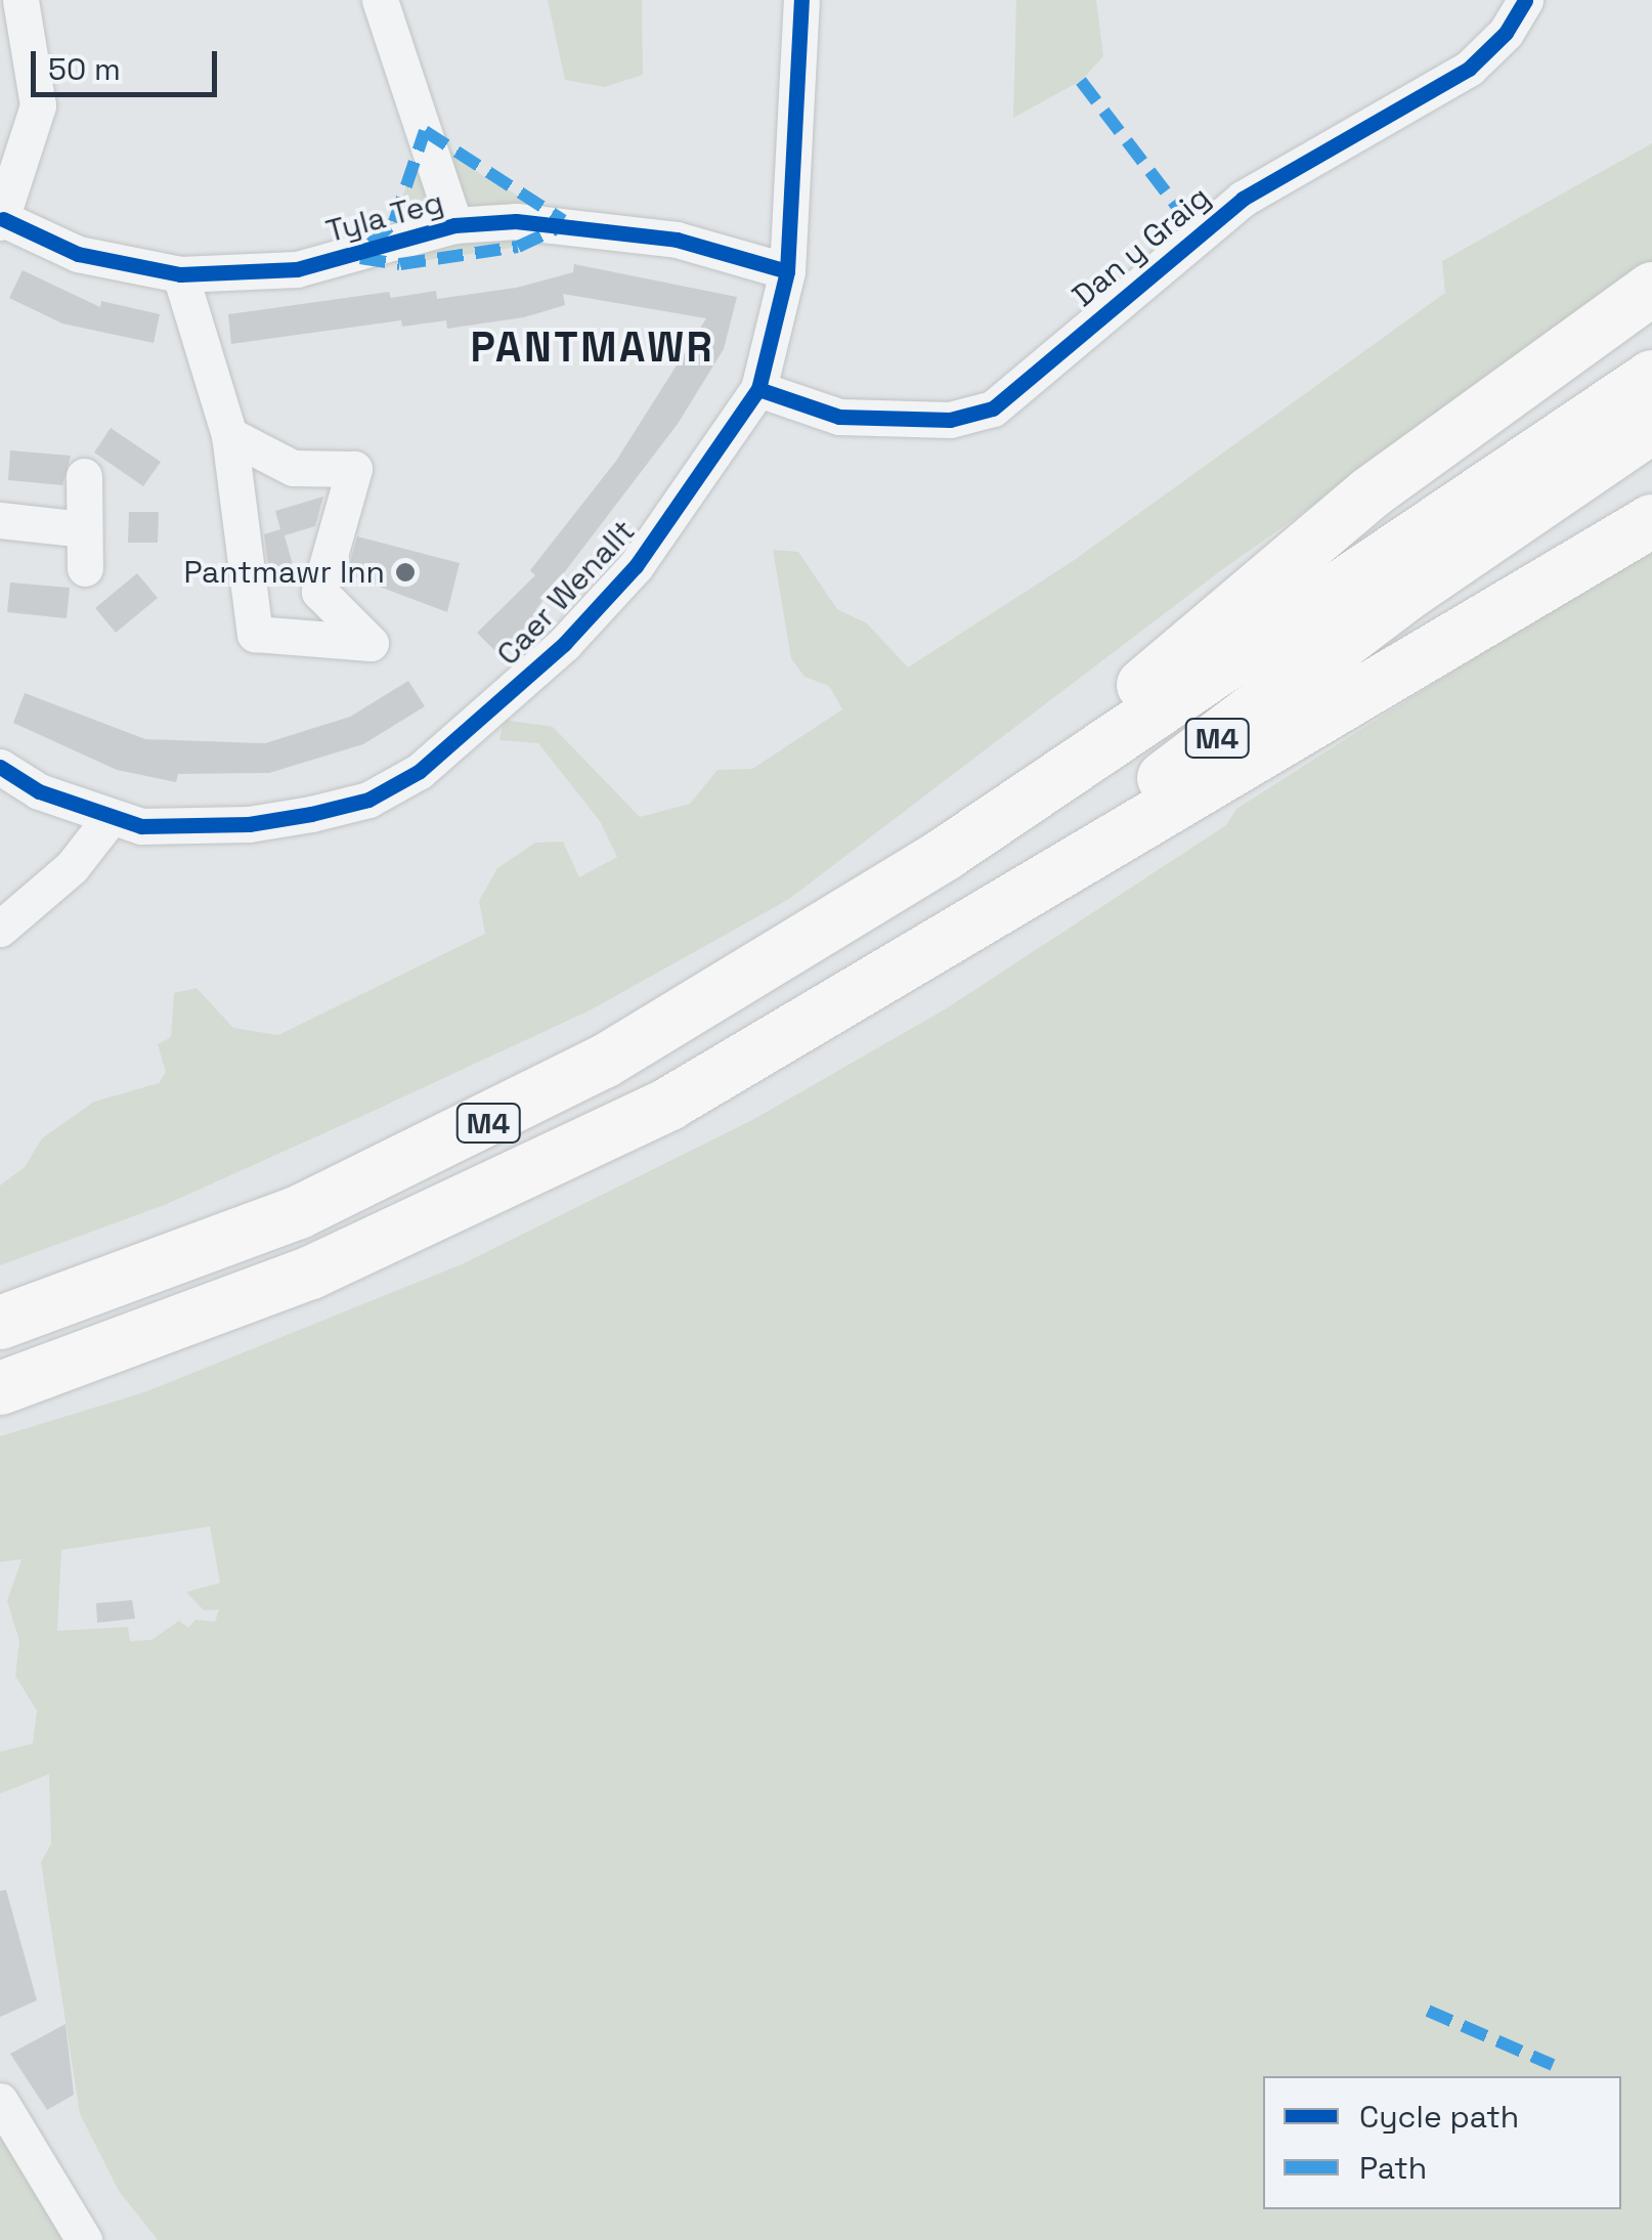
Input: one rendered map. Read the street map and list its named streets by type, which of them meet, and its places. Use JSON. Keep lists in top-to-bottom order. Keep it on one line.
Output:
{"streets":{"highway":["M4"],"street":["Tyla Teg","Dan y Graig","Caer Wenallt"]},"crossings":[["Tyla Teg","Caer Wenallt"],["Dan y Graig","Caer Wenallt"]],"districts":["PANTMAWR"],"places":["Pantmawr Inn"],"legend":["Cycle path","Path"],"scale_bar":"50 m"}
